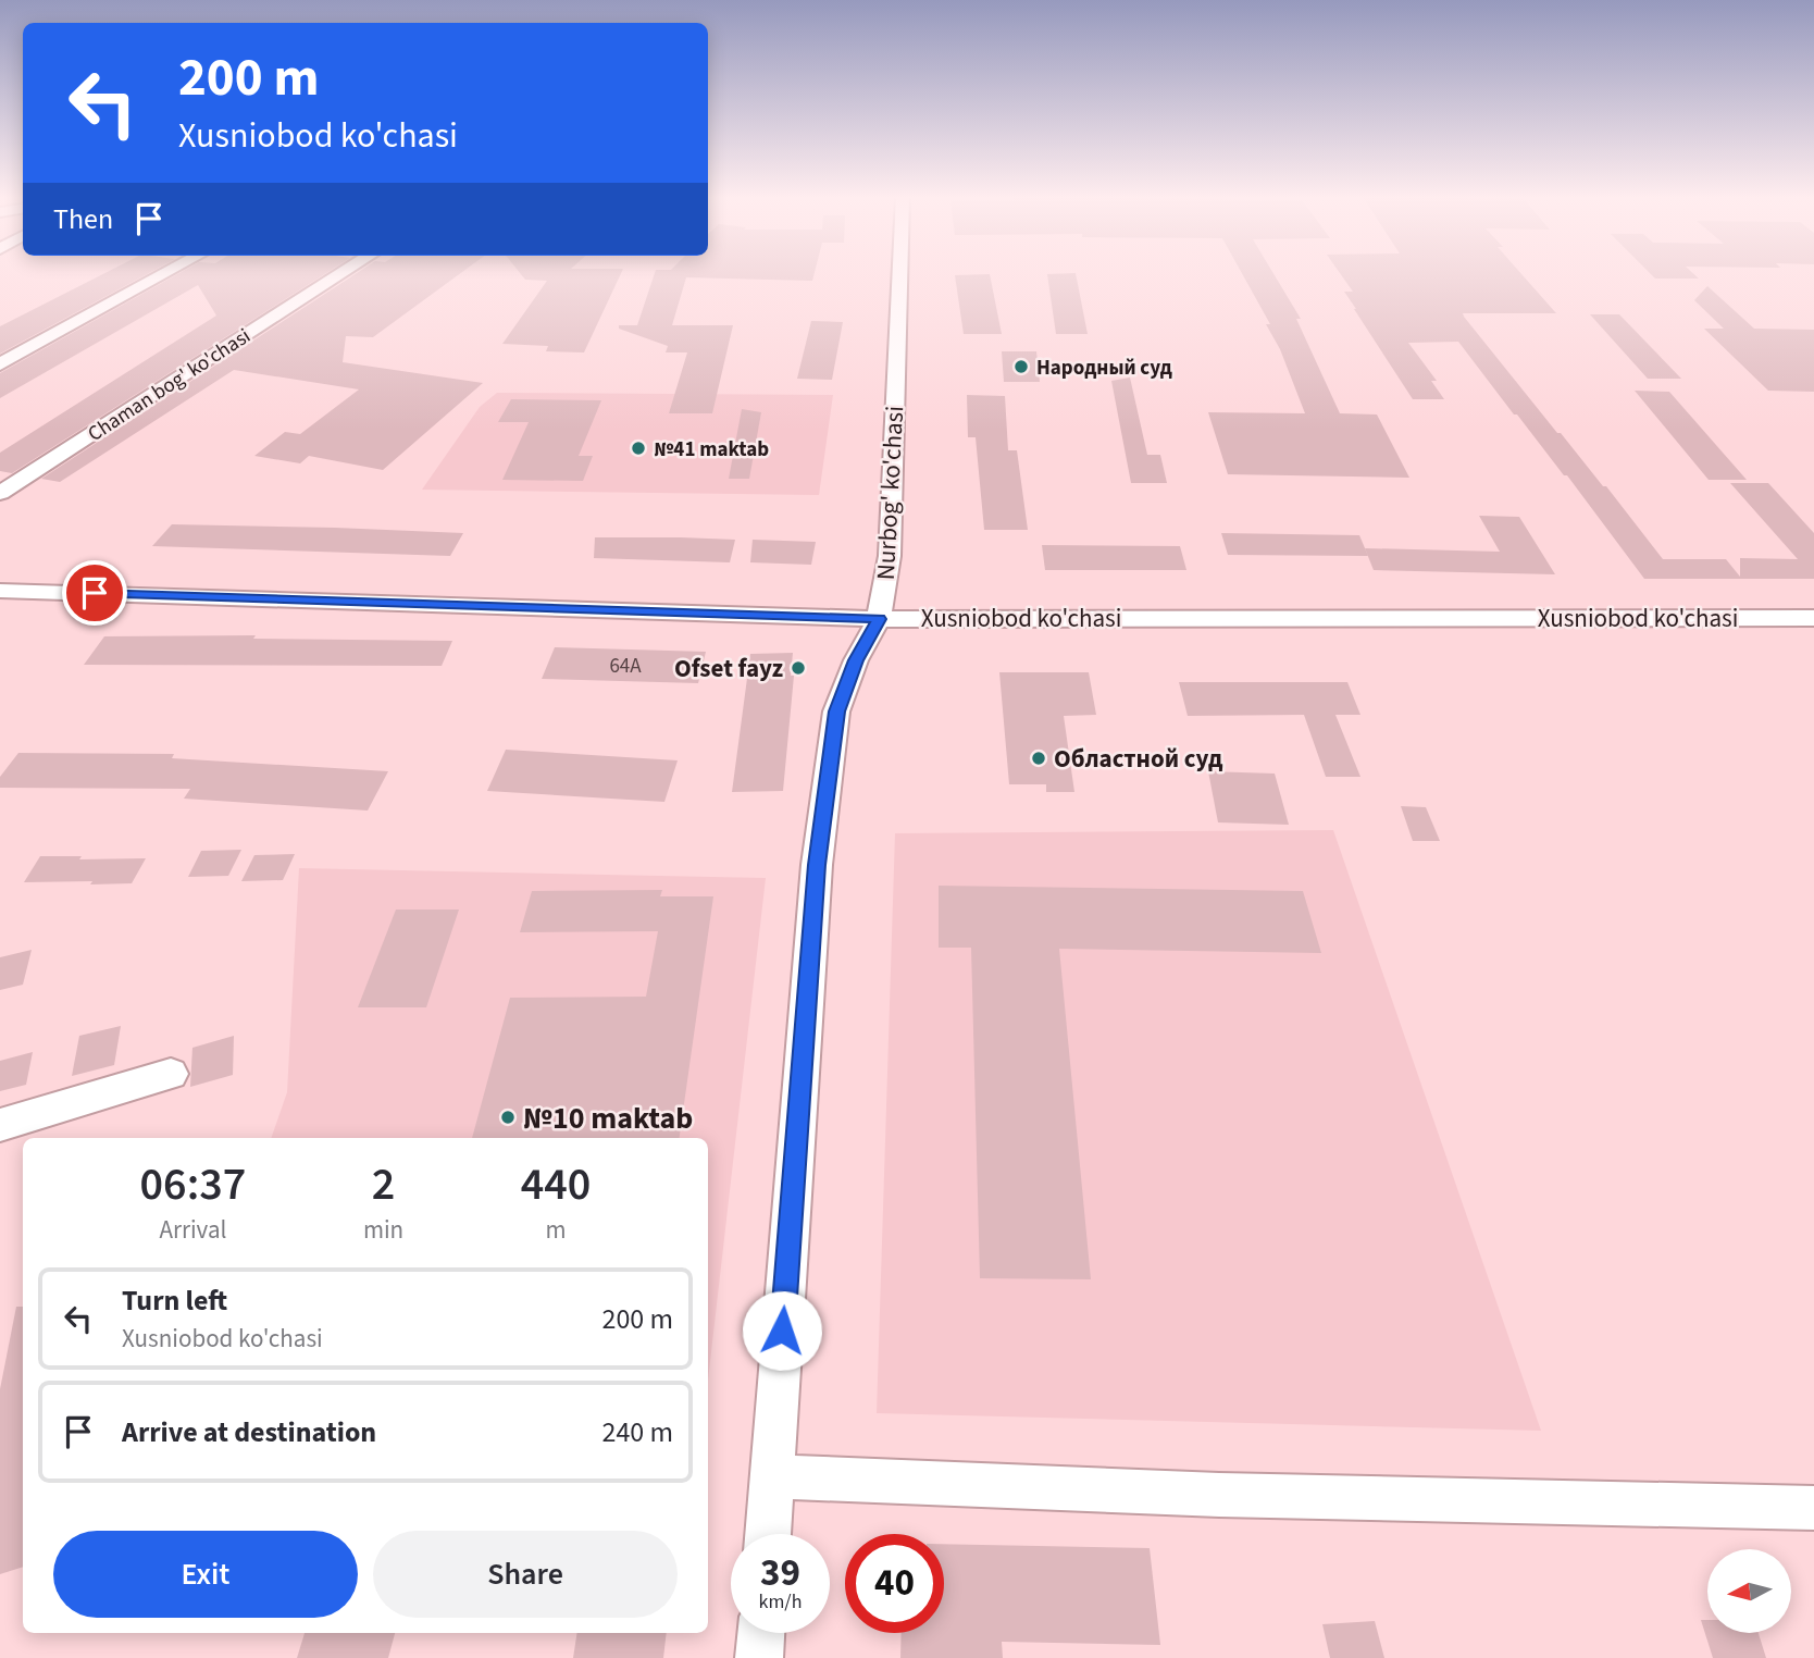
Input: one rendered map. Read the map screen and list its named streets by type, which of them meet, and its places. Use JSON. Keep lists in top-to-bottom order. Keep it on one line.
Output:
{"streets":{"street":["Chaman bog' ko'chasi","Nurbog' ko'chasi","Xusniobod ko'chasi"]},"crossings":[["Nurbog' ko'chasi","Xusniobod ko'chasi"]],"places":["Народный суд","№41 maktab","Ofset fayz","Областной суд","№10 maktab"],"house_numbers":["64А"],"north":"left","page":{"turn":["200 m","Xusniobod ko'chasi"],"then":"Then","eta":["06:37","Arrival","2","min","440","m"],"list":[{"name":"Turn left","note":"Xusniobod ko'chasi","value":"200 m"},{"name":"Arrive at destination","value":"240 m"}],"buttons":["Exit","Share"],"speed":"39 km/h","limit":"40"}}
